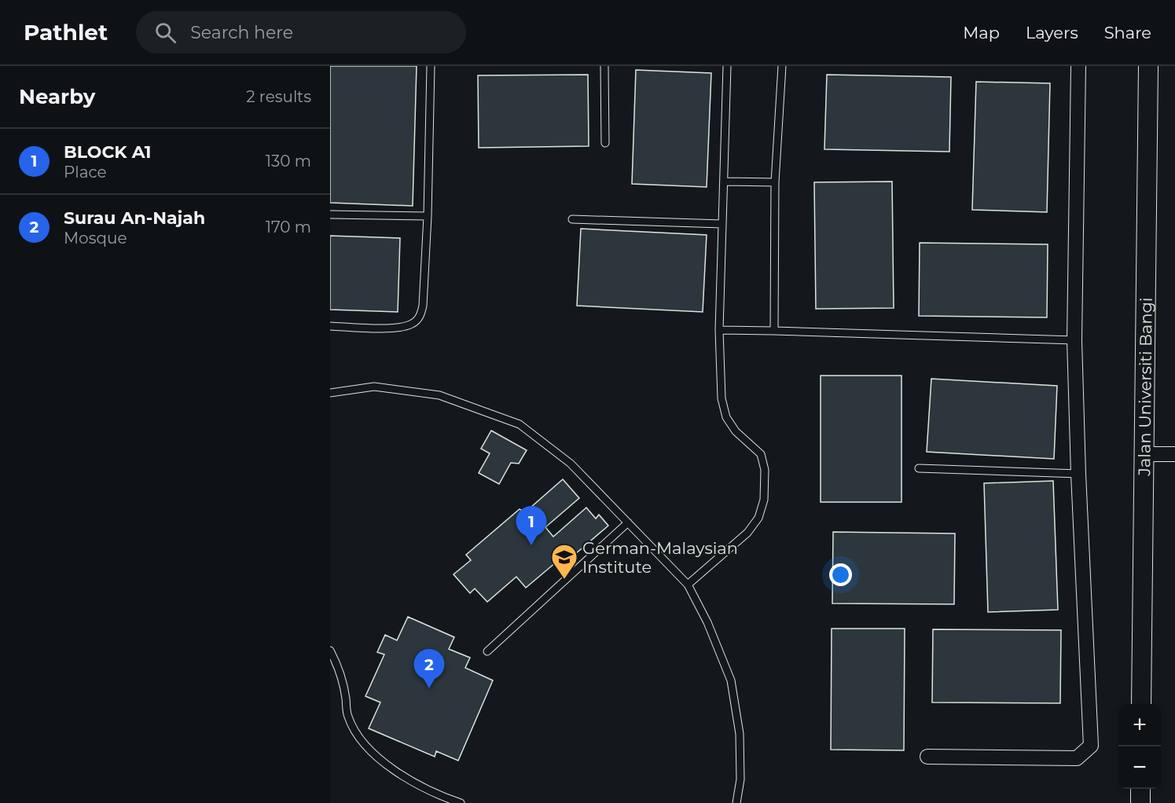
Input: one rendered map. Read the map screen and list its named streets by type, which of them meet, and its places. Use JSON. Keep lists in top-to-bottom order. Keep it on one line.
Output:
{"streets":{"street":["Jalan Universiti Bangi"]},"places":{"school or university":["German-Malaysian Institute"]},"page":{"header":"Pathlet","search":"Search here","nav":["Map","Layers","Share"],"heading":["Nearby","2 results"],"list":[{"mark":"1","name":"BLOCK A1","note":"Place","value":"130 m"},{"mark":"2","name":"Surau An-Najah","note":"Mosque","value":"170 m"}],"pins":["1","2"],"map_buttons":["+","−"]}}
